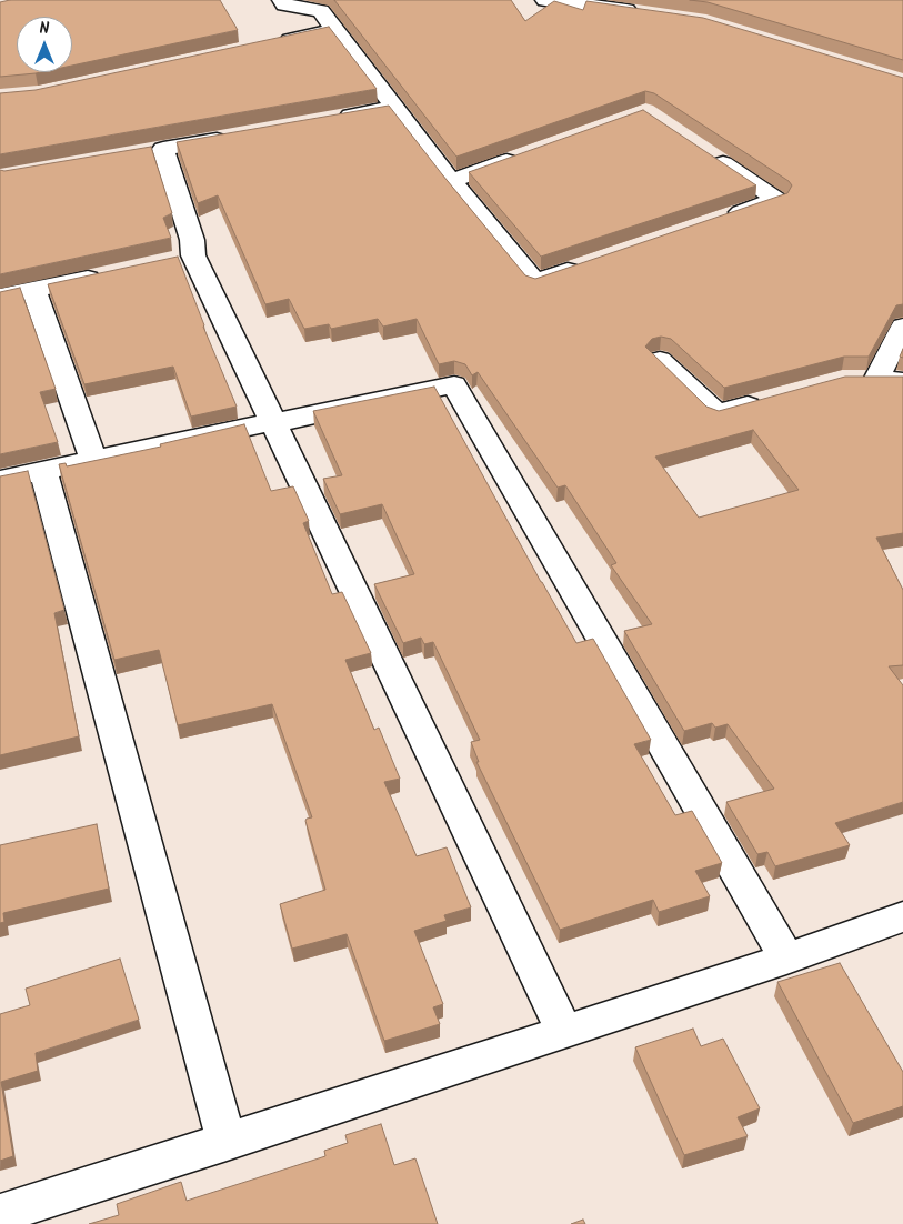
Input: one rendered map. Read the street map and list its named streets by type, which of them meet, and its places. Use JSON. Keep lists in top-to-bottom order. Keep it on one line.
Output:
{"north":"top"}
